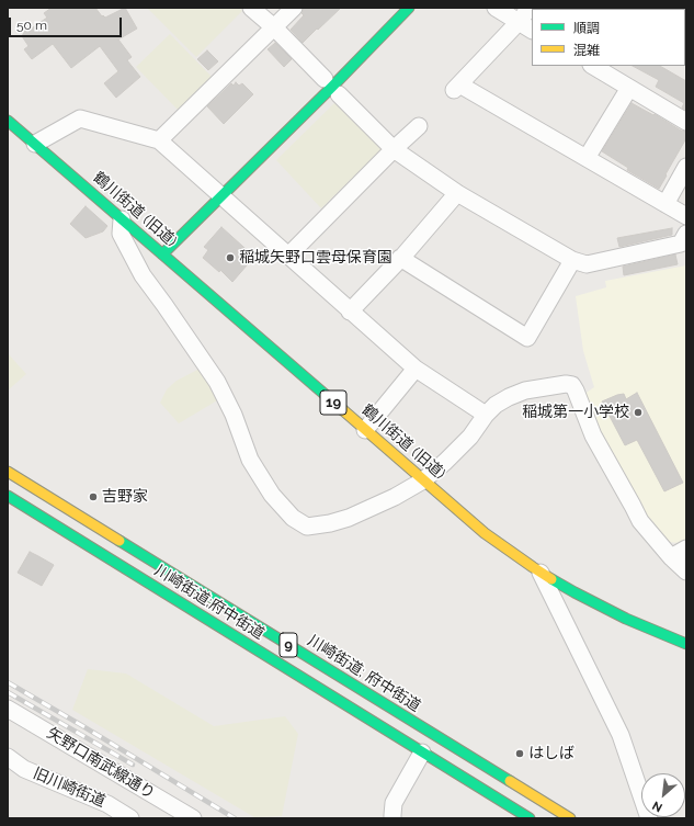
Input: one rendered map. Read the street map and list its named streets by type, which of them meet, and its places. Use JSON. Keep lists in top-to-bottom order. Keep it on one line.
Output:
{"streets":{"main road":["鶴川街道 (旧道)","19","川崎街道;府中街道","9","川崎街道; 府中街道"],"street":["矢野口南武線通り","旧川崎街道"]},"places":["稲城矢野口雲母保育園","稲城第一小学校","吉野家","はしば"],"legend":["順調","混雑"],"scale_bar":"50 m","north":"bottom left"}
